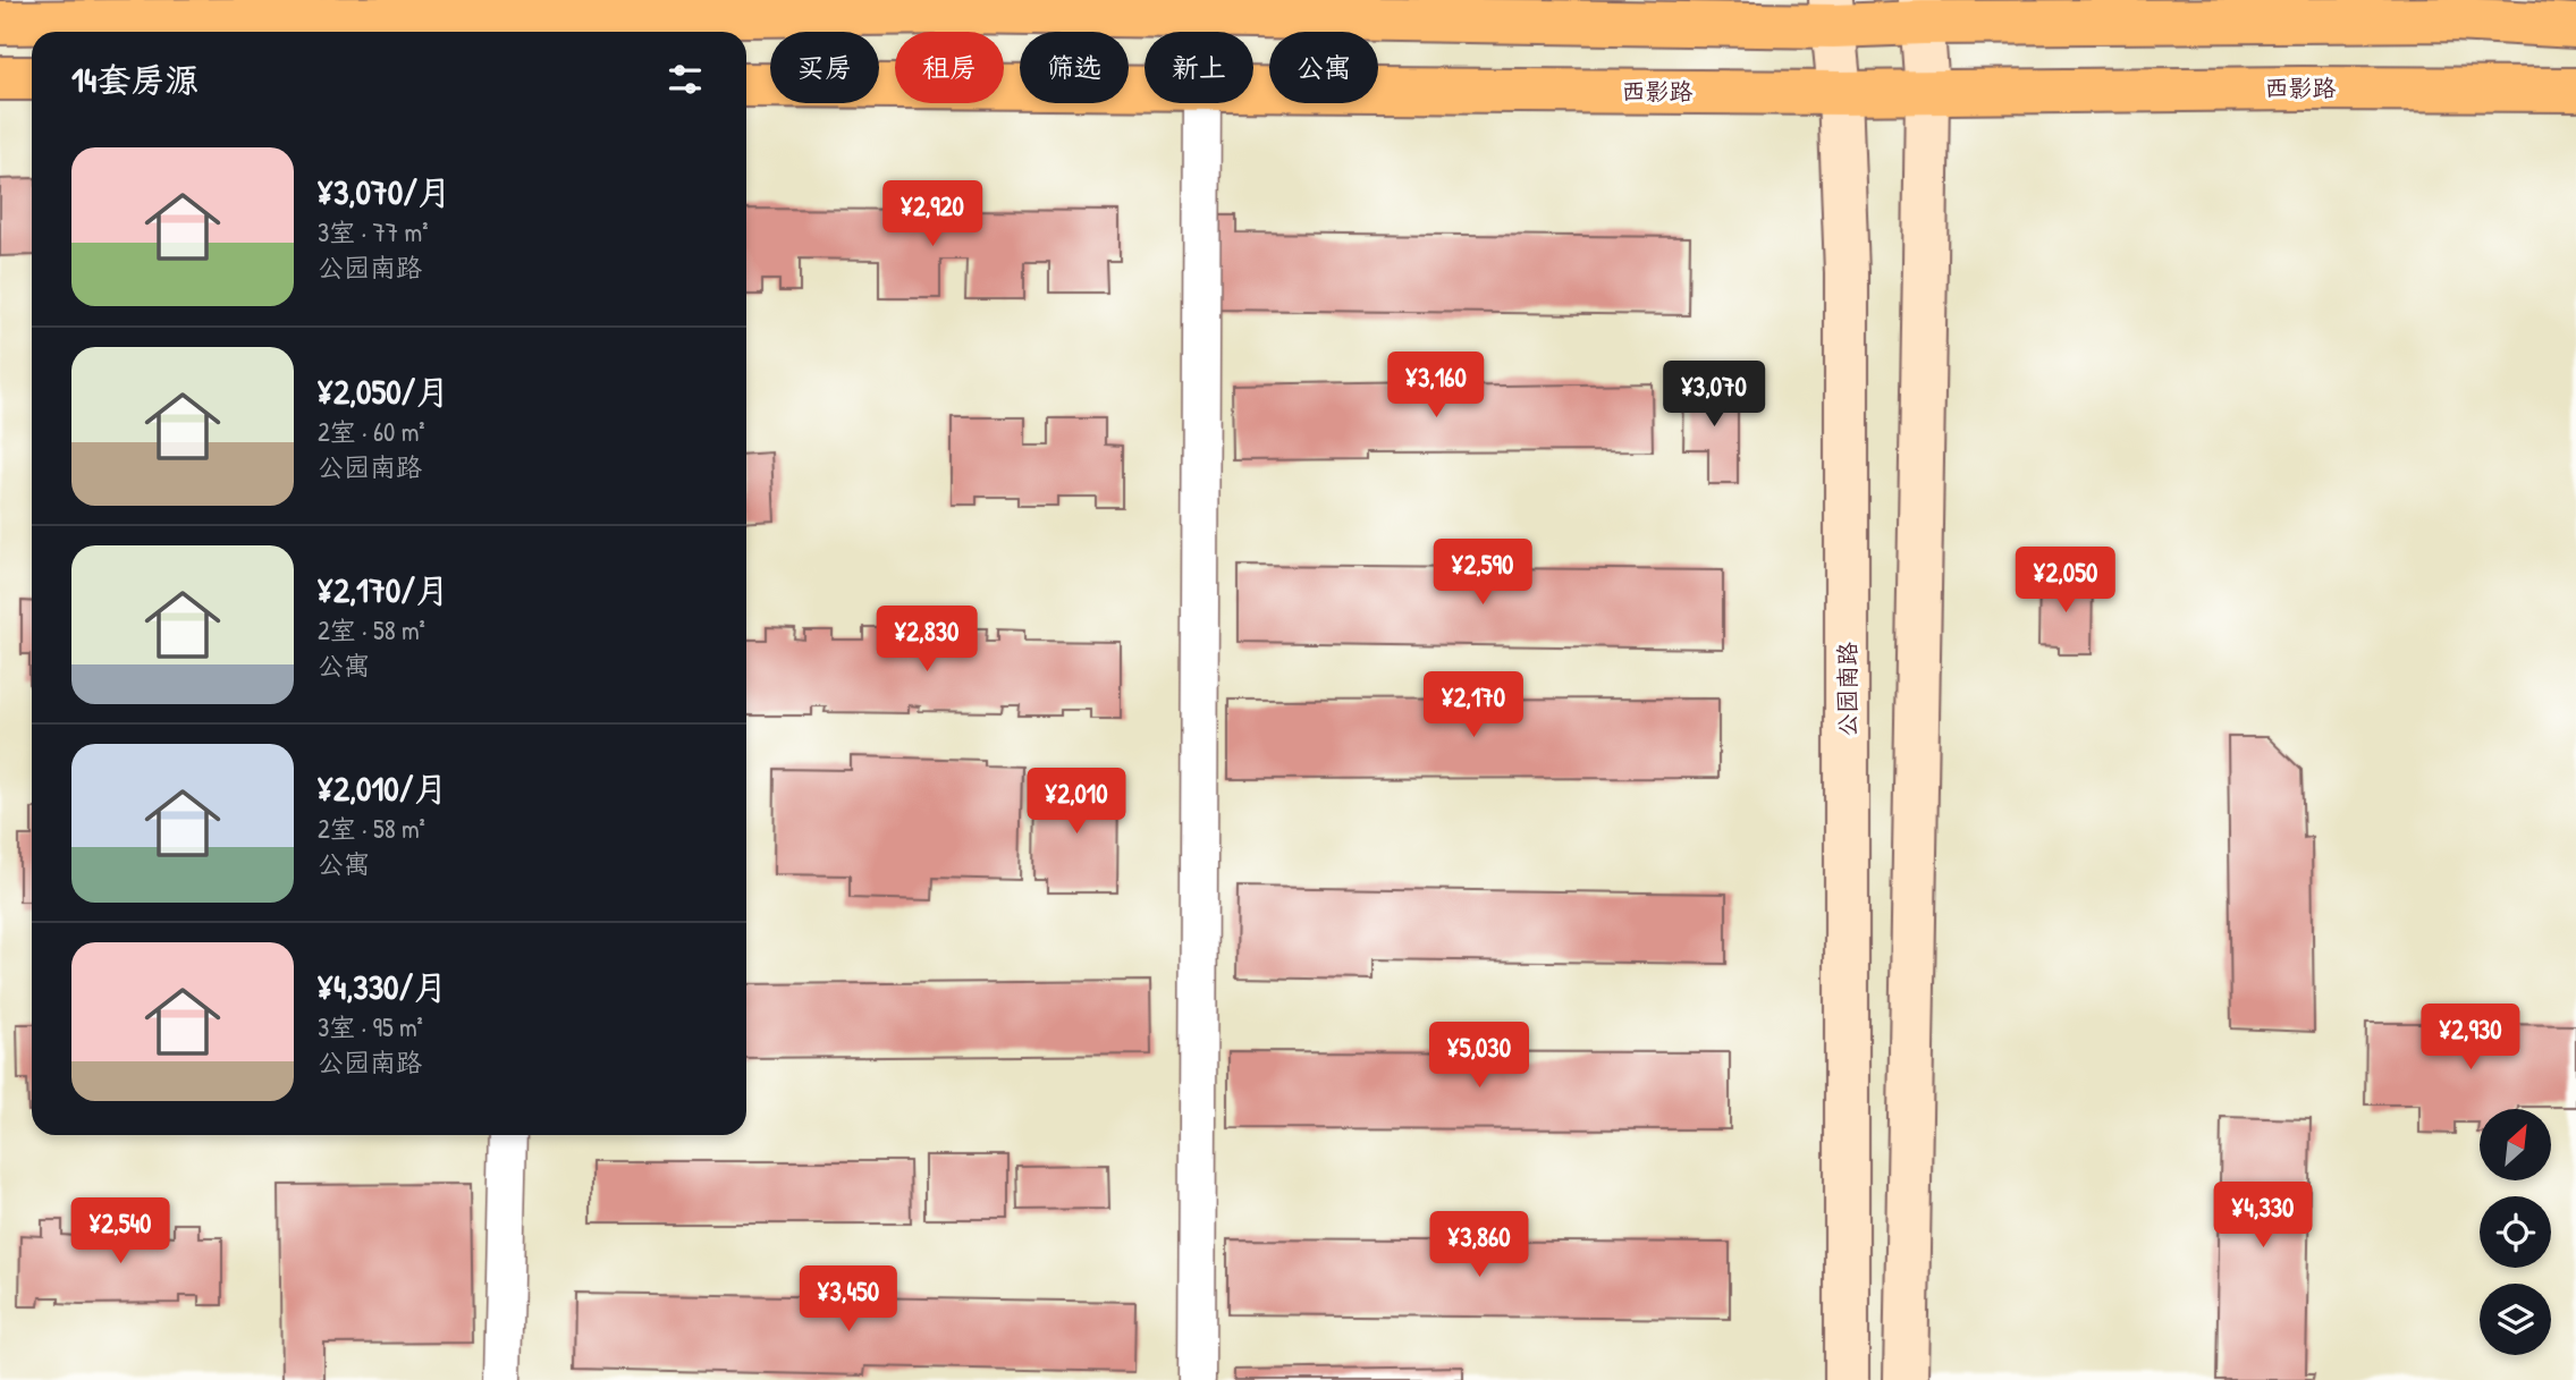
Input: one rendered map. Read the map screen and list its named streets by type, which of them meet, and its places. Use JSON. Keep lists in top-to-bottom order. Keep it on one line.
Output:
{"streets":{"main road":["西影路","公园南路"]},"crossings":[["西影路","公园南路"]],"north":"top right","page":{"chip":["买房","租房","筛选","新上","公寓"],"heading":"14套房源","list":[{"name":"¥3,070/月","note":"3室 · 77 m² · 公园南路"},{"name":"¥2,050/月","note":"2室 · 60 m² · 公园南路"},{"name":"¥2,170/月","note":"2室 · 58 m² · 公寓"},{"name":"¥2,010/月","note":"2室 · 58 m² · 公寓"},{"name":"¥4,330/月","note":"3室 · 95 m² · 公园南路"}],"price":["¥2,920","¥3,160","¥3,070","¥2,590","¥2,050","¥2,830","¥2,170","¥2,010","¥2,930","¥5,030","¥4,330","¥2,540","¥3,860","¥3,450"]}}
